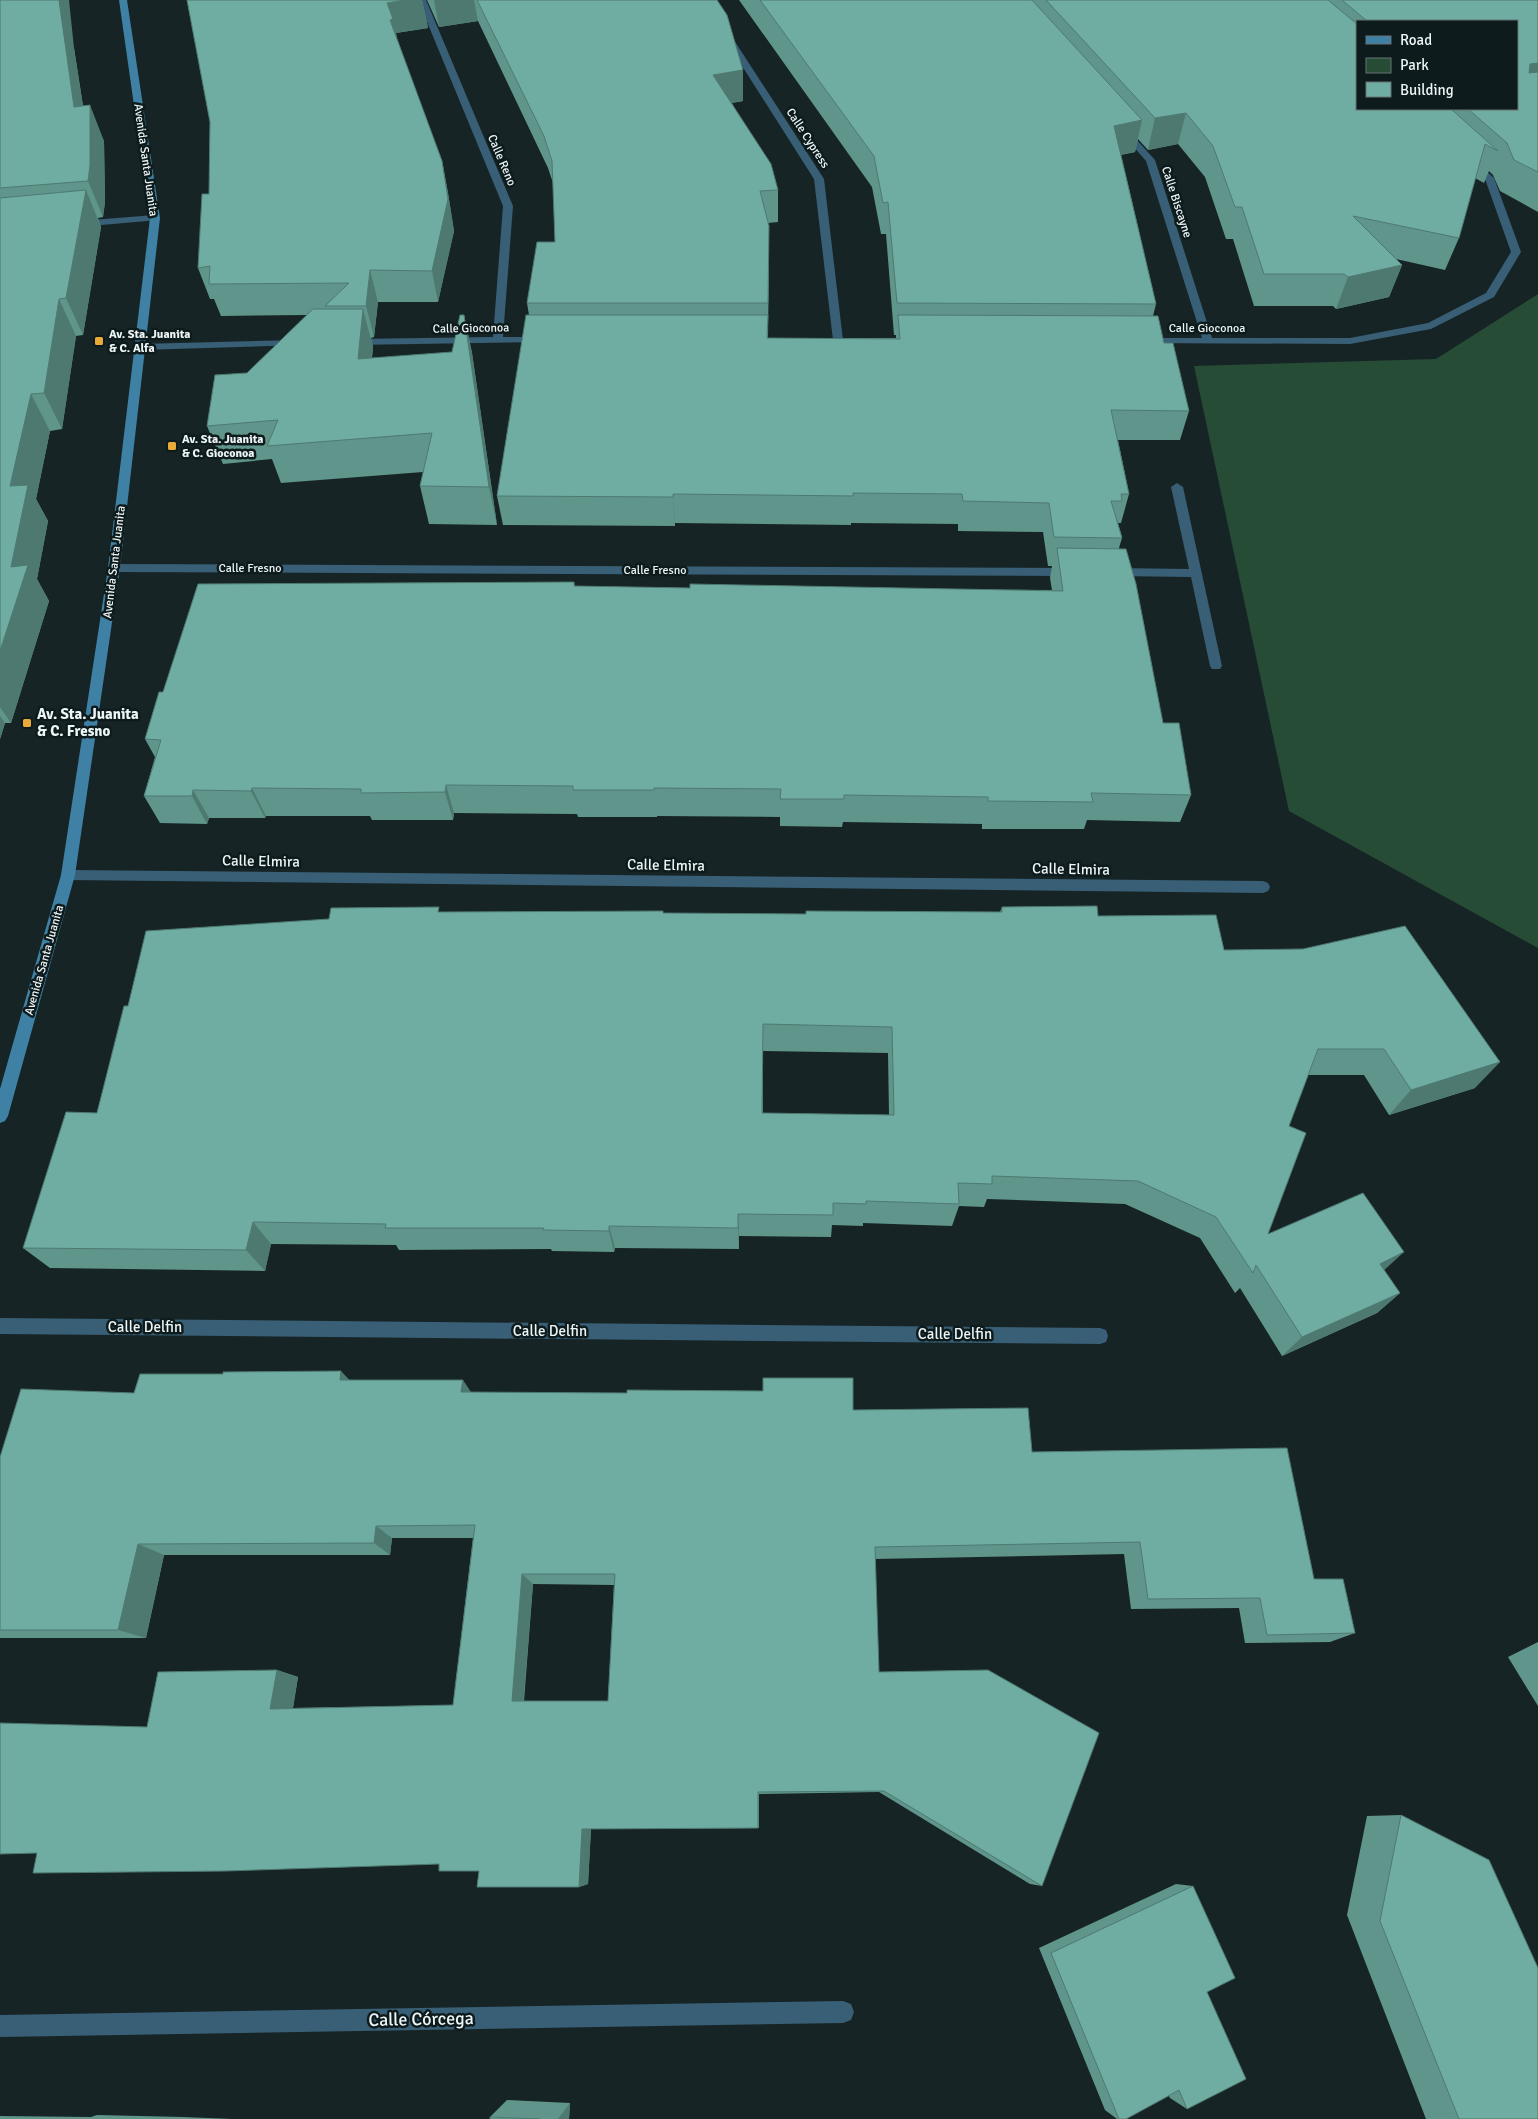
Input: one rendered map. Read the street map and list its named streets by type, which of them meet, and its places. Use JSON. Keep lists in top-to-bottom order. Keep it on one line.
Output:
{"streets":{"street":["Calle Cypress","Avenida Santa Juanita","Calle Reno","Calle Biscayne","Calle Gioconoa","Calle Fresno","Calle Elmira","Calle Delfin","Calle Córcega"]},"crossings":[["Avenida Santa Juanita","Calle Fresno"],["Avenida Santa Juanita","Calle Elmira"],["Calle Reno","Calle Gioconoa"],["Calle Biscayne","Calle Gioconoa"]],"places":{"transit":["Av. Sta. Juanita & C. Alfa","Av. Sta. Juanita & C. Gioconoa","Av. Sta. Juanita & C. Fresno"]},"legend":["Road","Park","Building"]}
